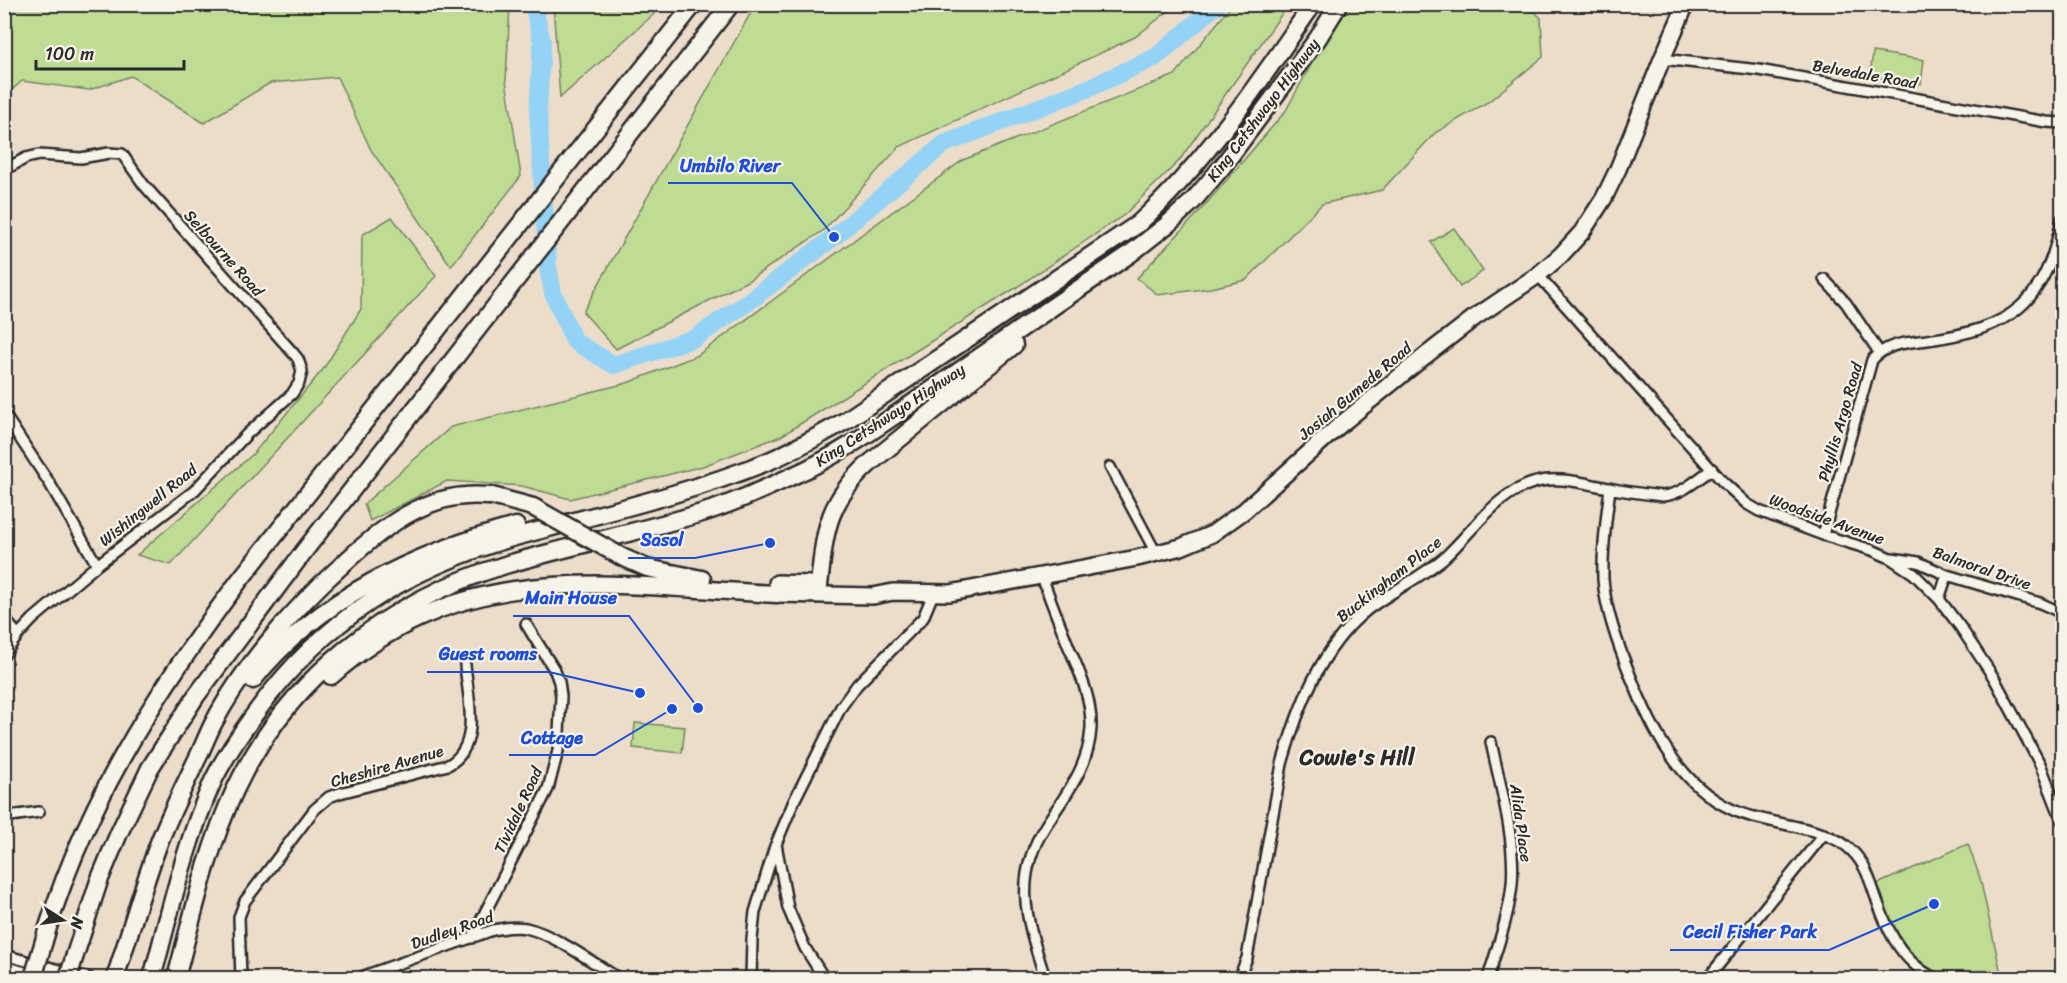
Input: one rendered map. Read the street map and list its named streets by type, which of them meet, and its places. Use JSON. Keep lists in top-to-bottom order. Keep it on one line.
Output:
{"streets":{"highway":["King Cetshwayo Highway"],"main road":["Josiah Gumede Road"],"street":["Belvedale Road","Selbourne Road","Phyllis Argo Road","Wishingwell Road","Woodside Avenue","Balmoral Drive","Buckingham Place","Cheshire Avenue","Tividale Road","Alida Place","Dudley Road"]},"crossings":[["Belvedale Road","Josiah Gumede Road"],["Selbourne Road","Wishingwell Road"],["Josiah Gumede Road","Woodside Avenue"],["Phyllis Argo Road","Woodside Avenue"],["Woodside Avenue","Balmoral Drive"],["Woodside Avenue","Buckingham Place"],["Tividale Road","Dudley Road"]],"districts":["Cowie's Hill"],"places":["Umbilo River","Sasol","Guest rooms","Main House","Cottage","Cecil Fisher Park"],"scale_bar":"100 m","north":"right"}
